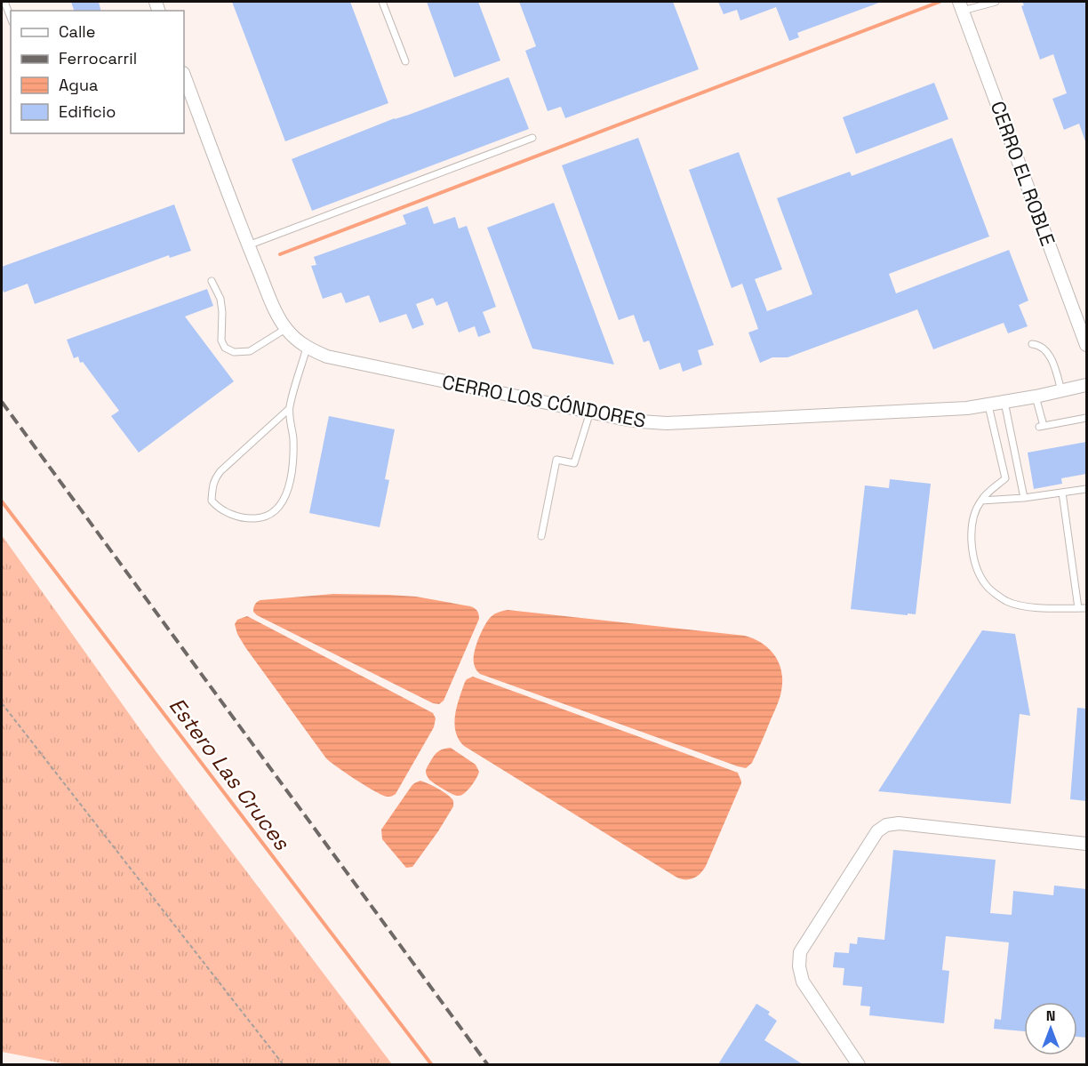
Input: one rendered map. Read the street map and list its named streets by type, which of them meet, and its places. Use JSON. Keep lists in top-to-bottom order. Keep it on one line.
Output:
{"streets":{"street":["CERRO EL ROBLE","CERRO LOS CÓNDORES"]},"water":["Estero Las Cruces"],"legend":["Calle","Ferrocarril","Agua","Edificio"],"north":"top"}
